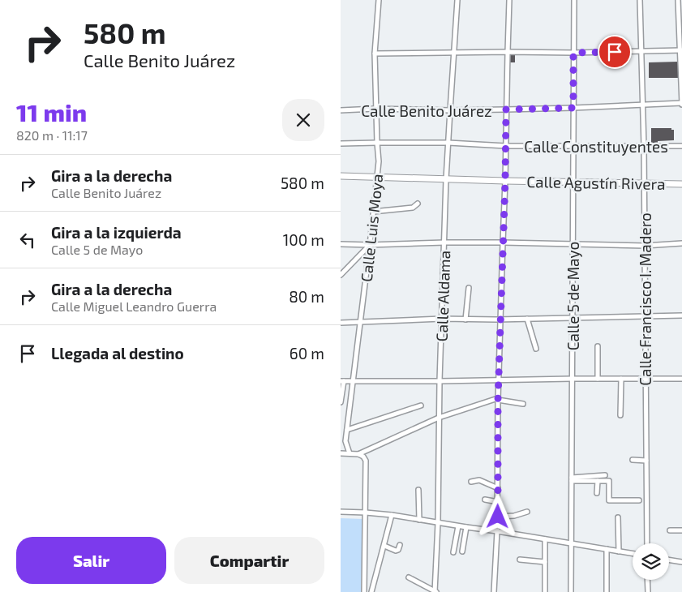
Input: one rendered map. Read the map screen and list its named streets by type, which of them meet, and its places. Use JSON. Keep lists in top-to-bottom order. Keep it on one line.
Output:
{"streets":{"main road":["Calle Agustín Rivera"],"street":["Calle Benito Juárez","Calle Constituyentes","Calle Luis Moya","Calle Aldama","Calle 5 de Mayo","Calle Francisco I. Madero"]},"crossings":[["Calle Benito Juárez","Calle Luis Moya"],["Calle Benito Juárez","Calle Aldama"],["Calle Benito Juárez","Calle 5 de Mayo"],["Calle Benito Juárez","Calle Francisco I. Madero"],["Calle Constituyentes","Calle Luis Moya"],["Calle Constituyentes","Calle Aldama"],["Calle Constituyentes","Calle 5 de Mayo"],["Calle Constituyentes","Calle Francisco I. Madero"],["Calle Agustín Rivera","Calle Luis Moya"],["Calle Agustín Rivera","Calle Aldama"],["Calle Agustín Rivera","Calle 5 de Mayo"],["Calle Agustín Rivera","Calle Francisco I. Madero"]],"page":{"turn":["580 m","Calle Benito Juárez"],"heading":["11 min","820 m · 11:17"],"list":[{"name":"Gira a la derecha","note":"Calle Benito Juárez","value":"580 m"},{"name":"Gira a la izquierda","note":"Calle 5 de Mayo","value":"100 m"},{"name":"Gira a la derecha","note":"Calle Miguel Leandro Guerra","value":"80 m"},{"name":"Llegada al destino","value":"60 m"}],"buttons":["Salir","Compartir"]}}
